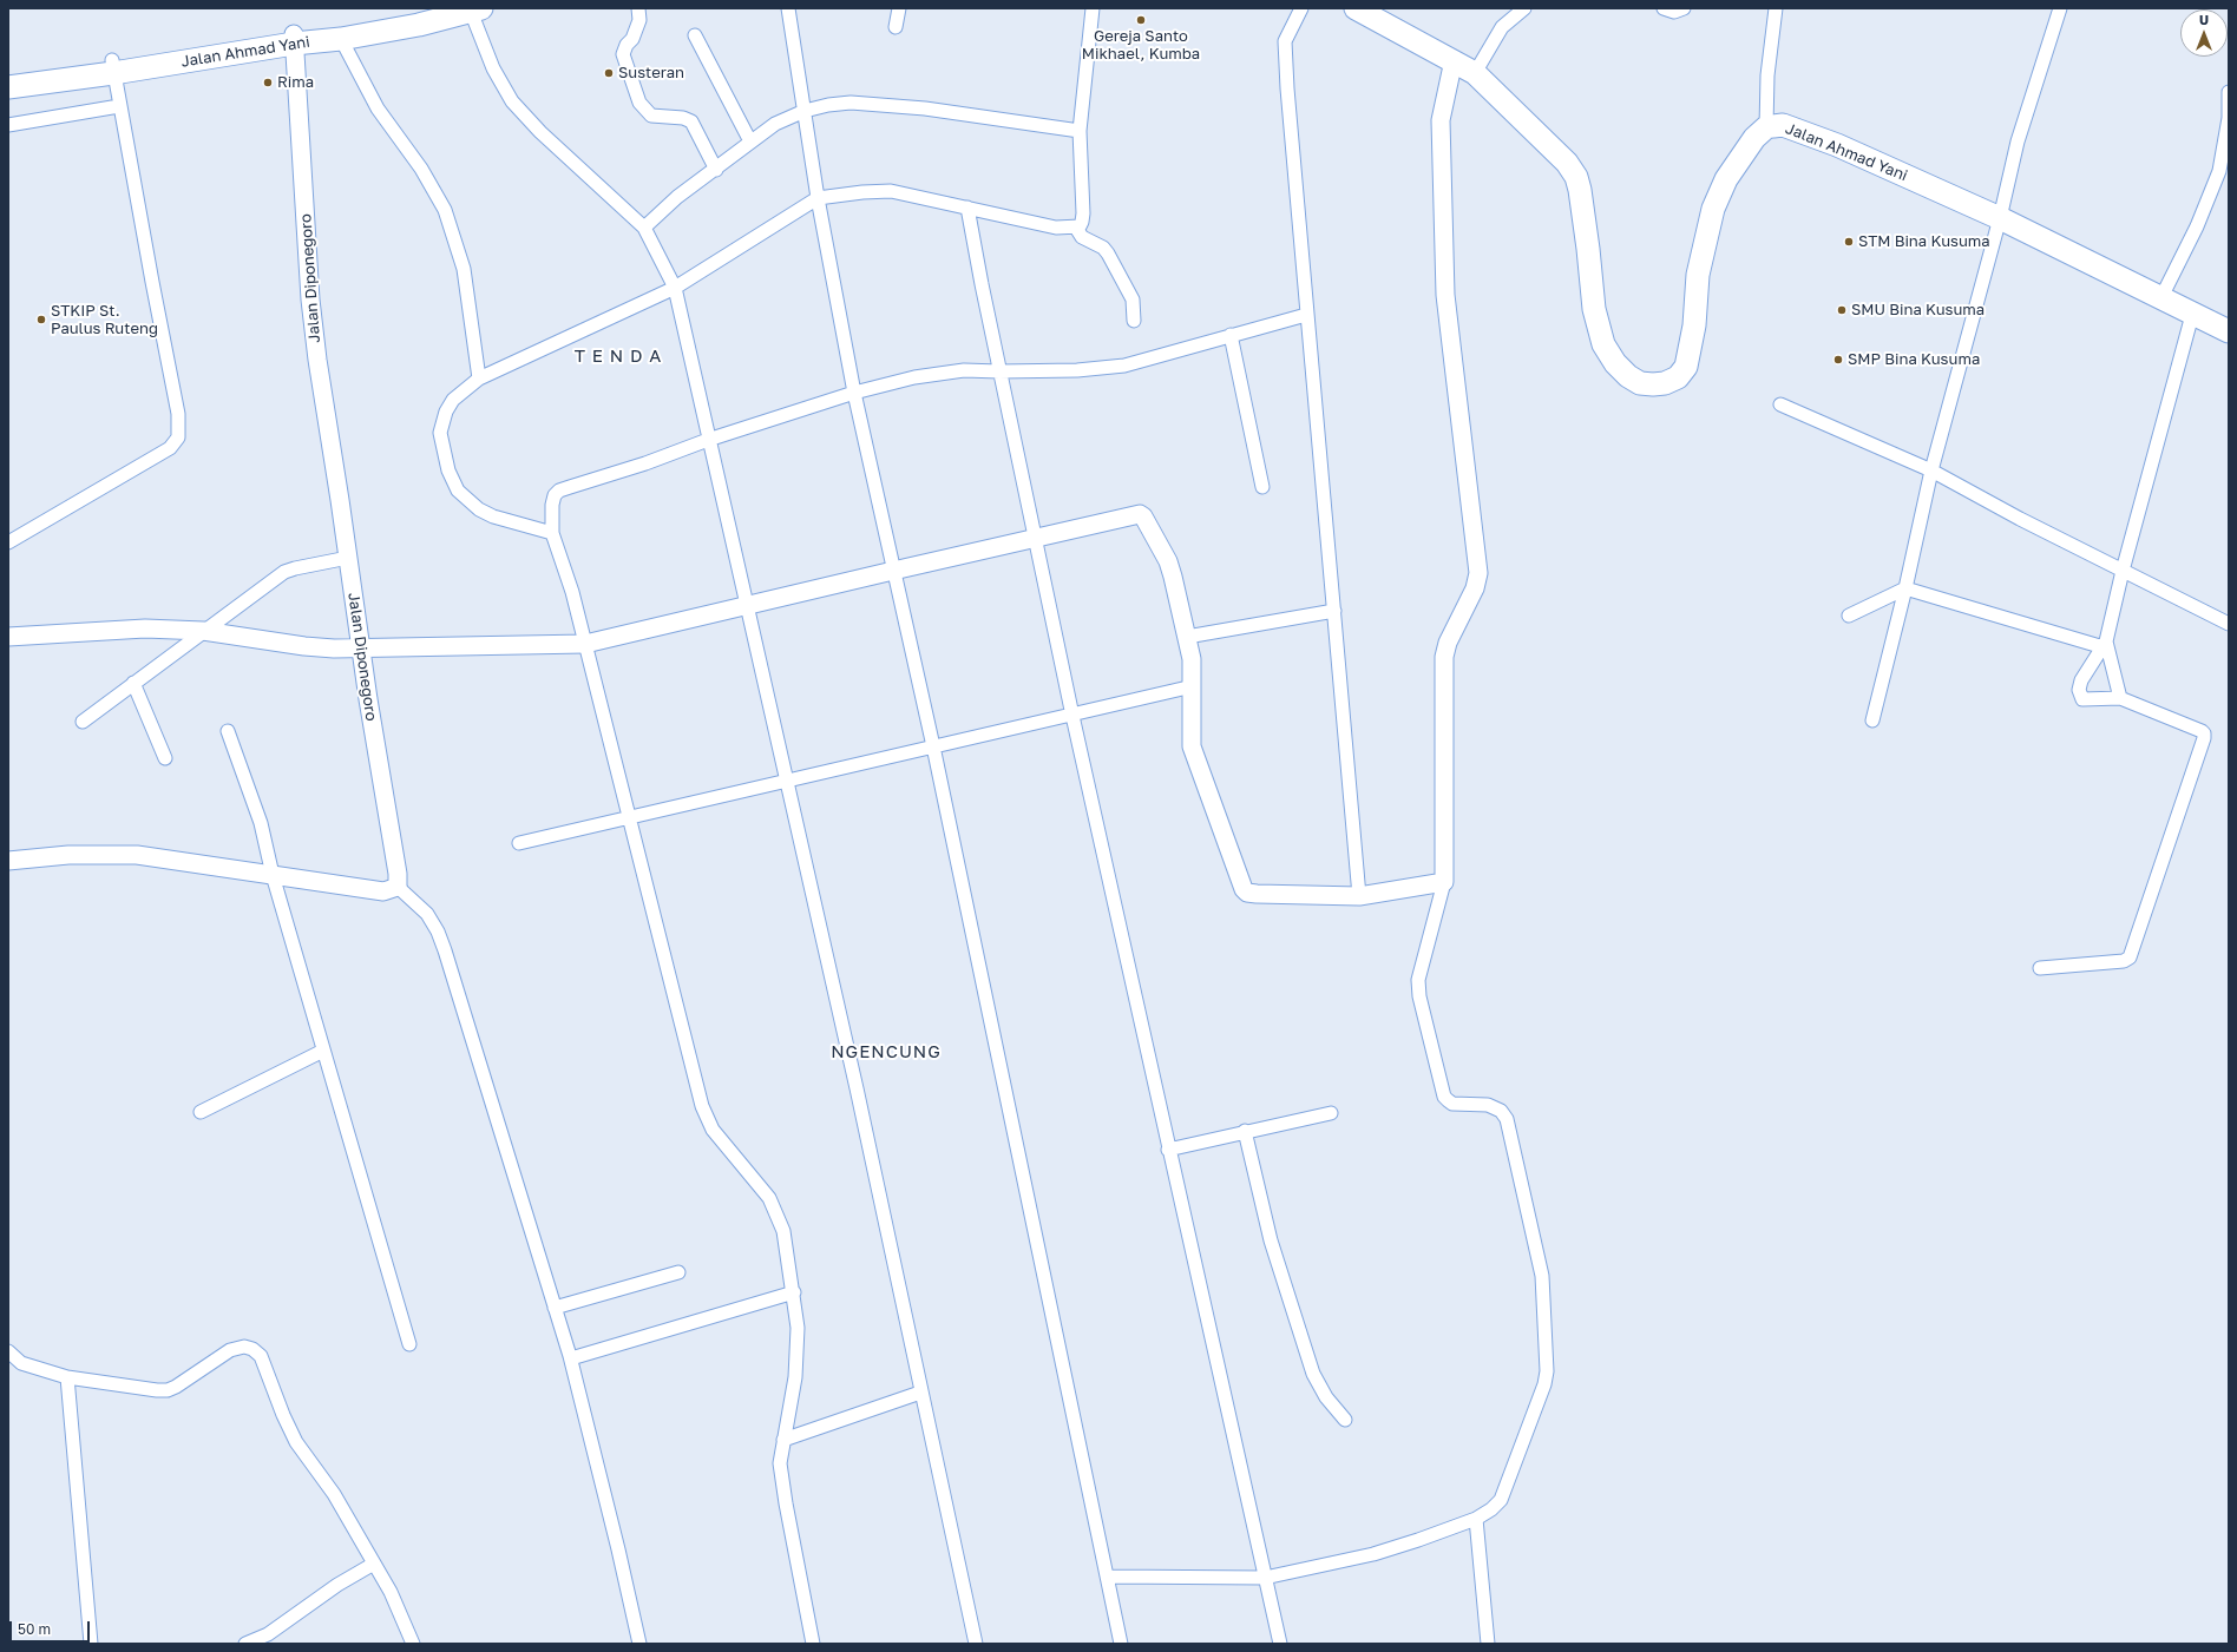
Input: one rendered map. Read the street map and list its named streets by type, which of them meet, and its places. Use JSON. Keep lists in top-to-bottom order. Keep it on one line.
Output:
{"streets":{"highway":["Jalan Ahmad Yani"],"street":["Jalan Diponegoro"]},"crossings":[["Jalan Ahmad Yani","Jalan Diponegoro"]],"districts":["T E N D A","NGENCUNG"],"places":["Gereja Santo Mikhael, Kumba","Susteran","Rima","STM Bina Kusuma","SMU Bina Kusuma","STKIP St. Paulus Ruteng","SMP Bina Kusuma"],"scale_bar":"50 m","north":"top"}
